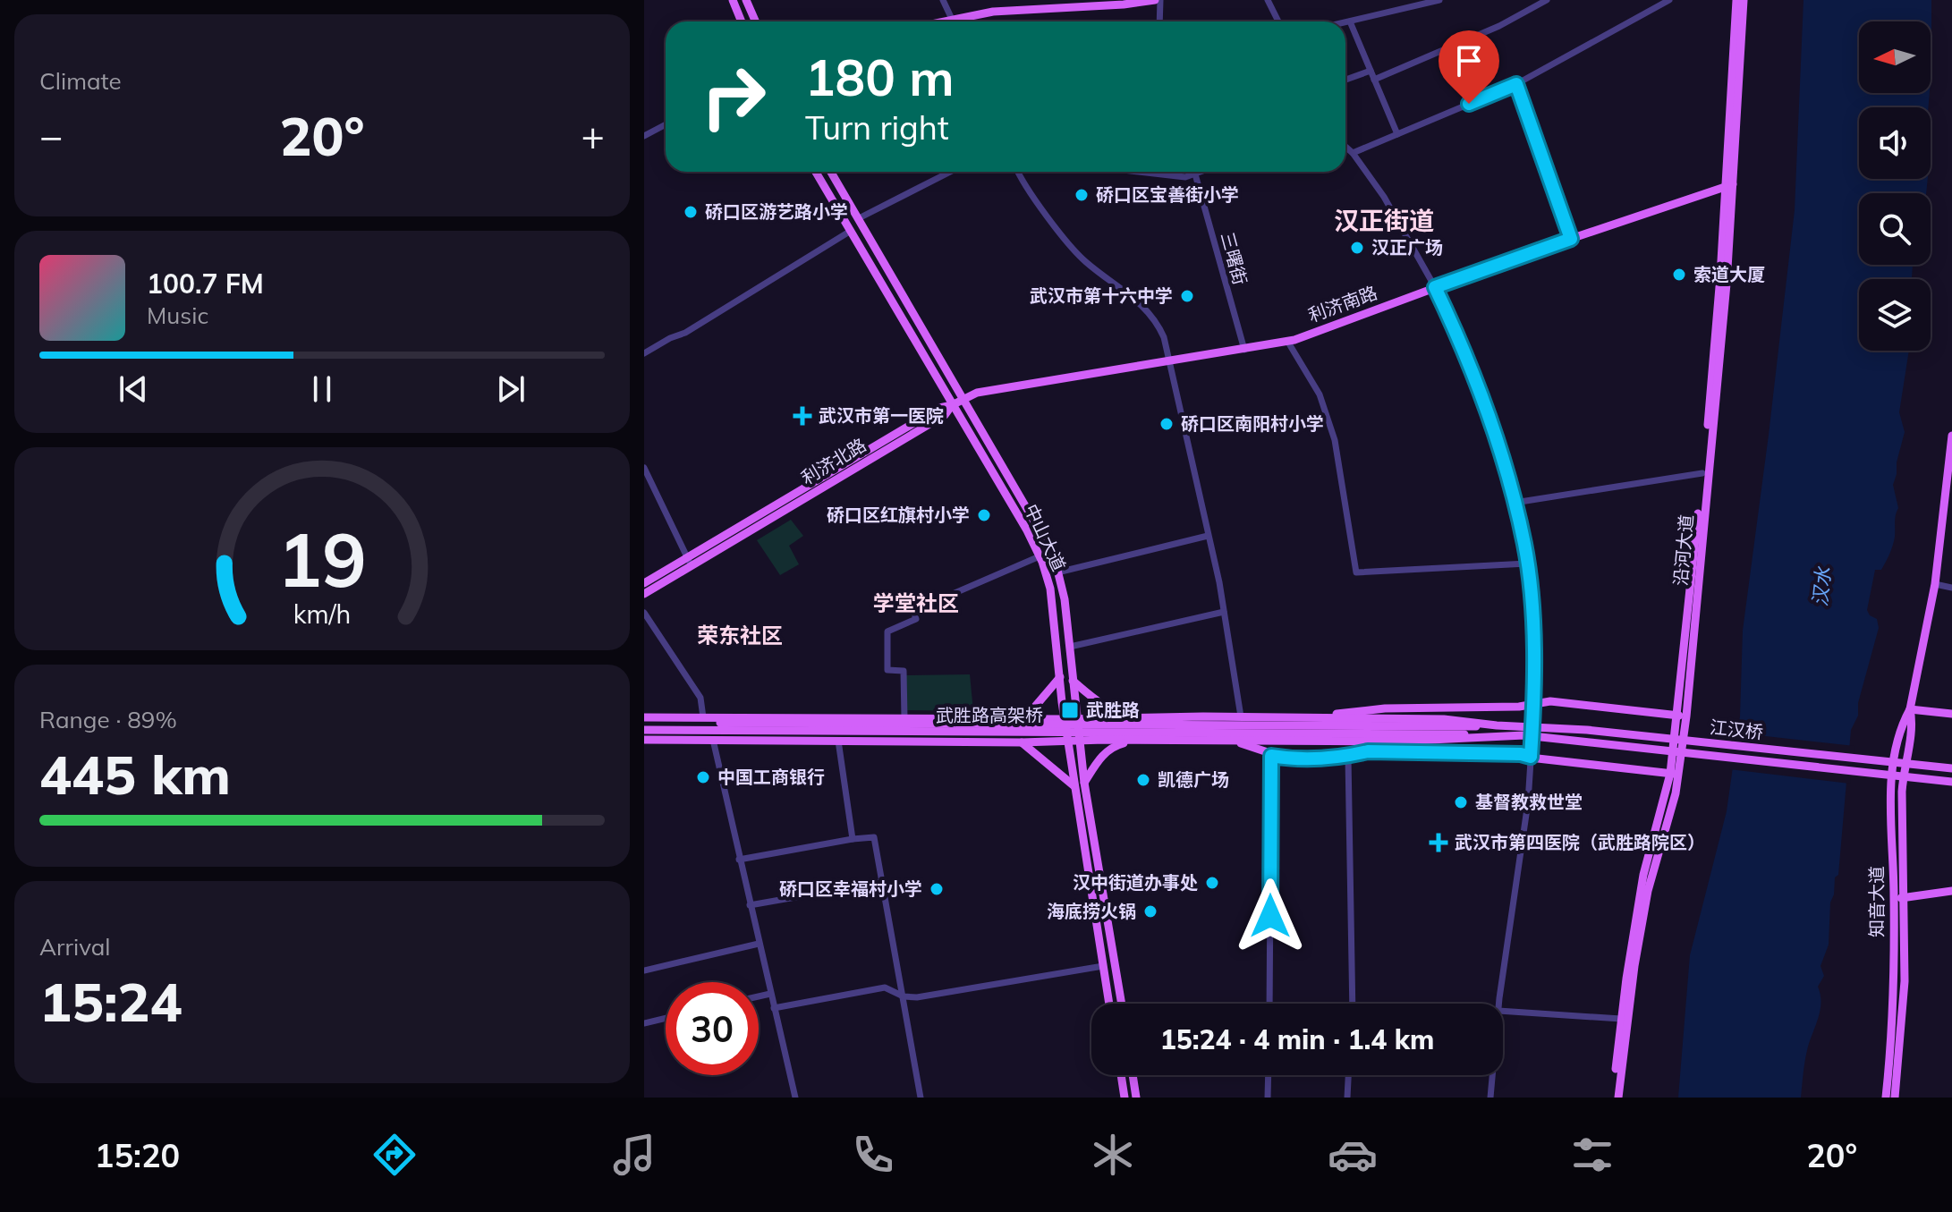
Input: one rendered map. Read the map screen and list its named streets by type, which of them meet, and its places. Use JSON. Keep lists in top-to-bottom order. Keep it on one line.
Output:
{"streets":{"main road":["利济南路","利济北路","中山大道","沿河大道","武胜路高架桥","江汉桥","知音大道"],"street":["三曙街"]},"crossings":[["三曙街","利济南路"],["利济南路","利济北路"],["利济南路","中山大道"],["利济南路","沿河大道"],["利济北路","中山大道"]],"districts":["汉正街道","学堂社区","荣东社区"],"water":["汉水"],"places":{"other":["硚口区宝善街小学","硚口区游艺路小学","汉正广场","索道大厦","武汉市第十六中学","硚口区南阳村小学","硚口区红旗村小学","中国工商银行","凯德广场","基督教救世堂","汉中街道办事处","硚口区幸福村小学","海底捞火锅"],"health":["武汉市第一医院","武汉市第四医院（武胜路院区）"],"transit":["武胜路"]},"north":"left","page":{"tile":["Climate",["Range · 89%","445 km"],["Arrival","15:24"]],"turn":["180 m","Turn right"],"heat":["−","20°","+"],"song":["100.7 FM","Music"],"limit":"30","trip":"15:24 · 4 min · 1.4 km","tabs":["15:20","20°"],"gauge":["19","km/h"]}}
